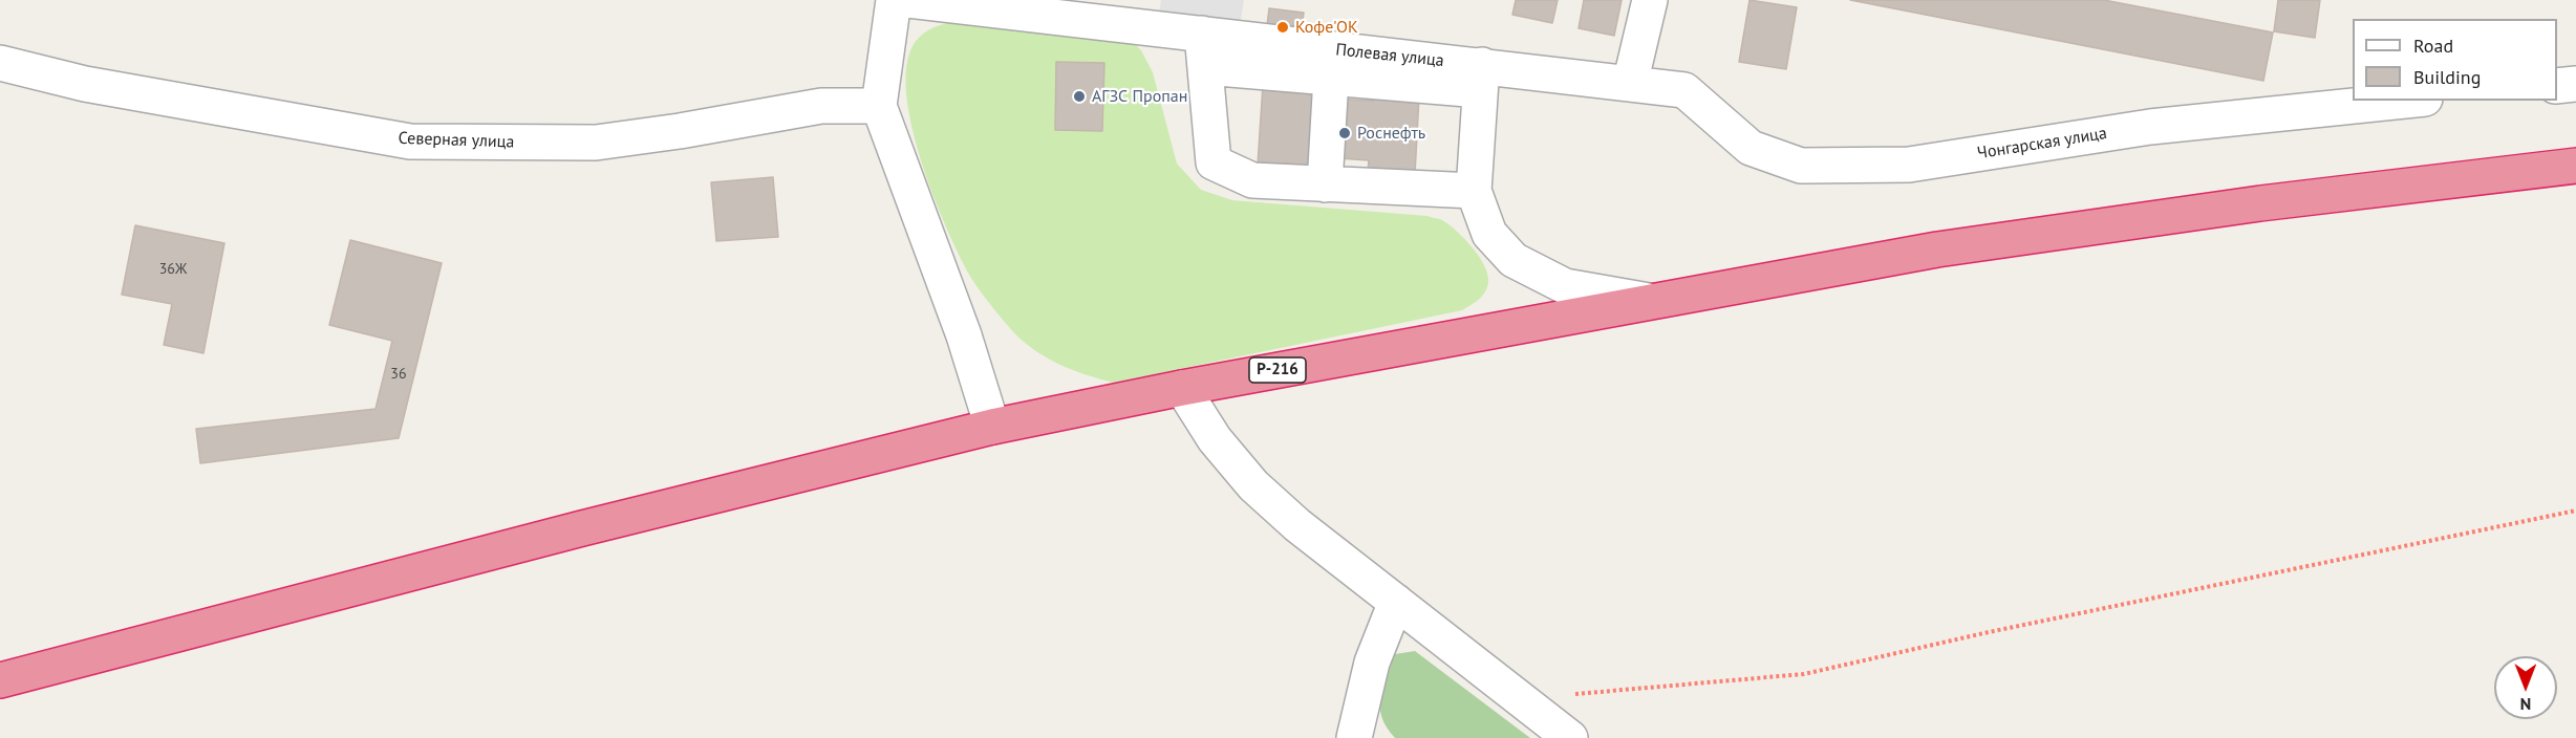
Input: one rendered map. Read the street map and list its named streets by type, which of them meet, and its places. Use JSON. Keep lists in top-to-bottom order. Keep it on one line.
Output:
{"streets":{"highway":["Р-216"],"street":["Полевая улица","Северная улица","Чонгарская улица"]},"crossings":[["Полевая улица","Чонгарская улица"]],"places":["Кофе'ОК","АГЗС Пропан","Роснефть"],"house_numbers":["36Ж","36"],"legend":["Road","Building"],"north":"bottom"}
